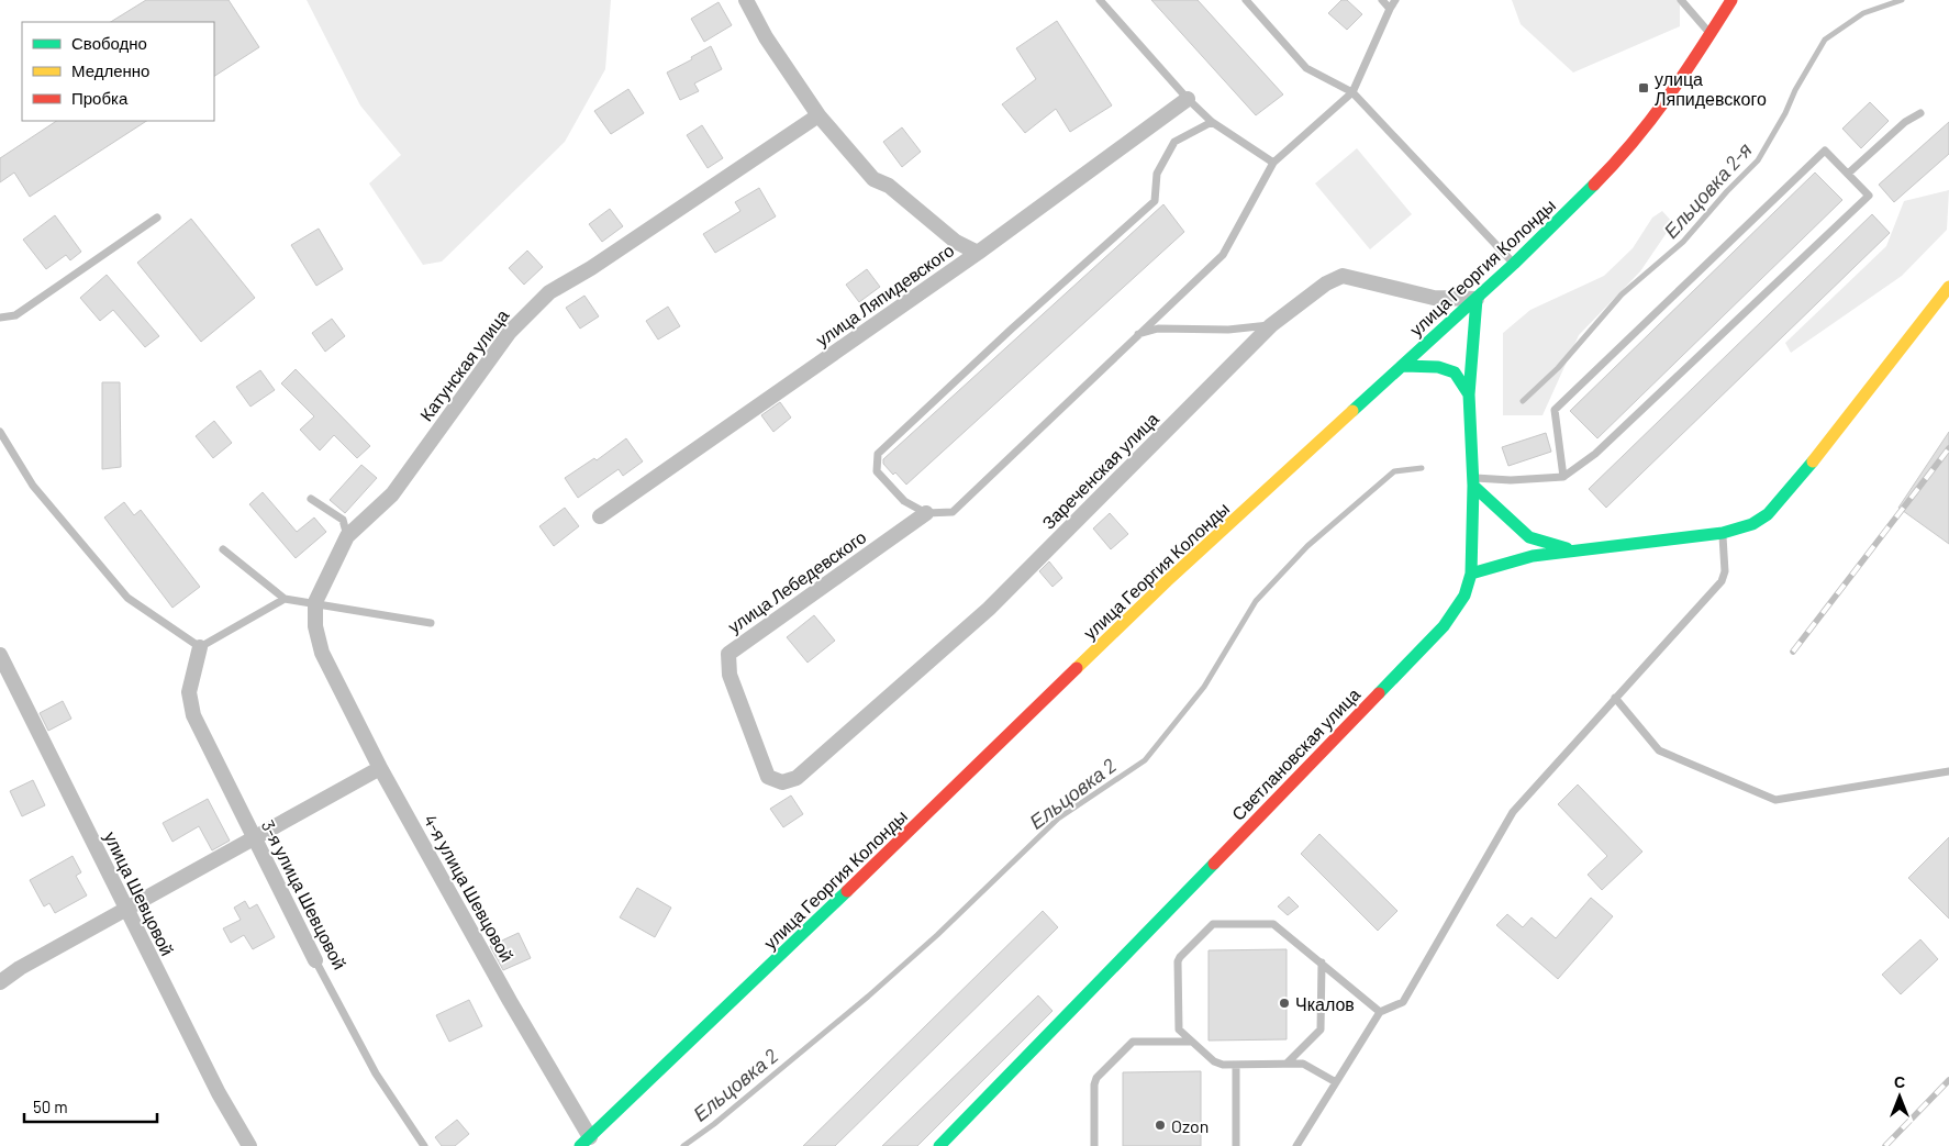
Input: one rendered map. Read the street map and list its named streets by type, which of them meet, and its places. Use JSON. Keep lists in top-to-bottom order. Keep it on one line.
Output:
{"streets":{"street":["улица Георгия Колонды","улица Ляпидевского","Катунская улица","Зареченская улица","улица Лебедевского","Светлановская улица","4-я улица Шевцовой","улица Шевцовой","3-я улица Шевцовой"]},"crossings":[["улица Георгия Колонды","Зареченская улица"],["улица Георгия Колонды","Светлановская улица"],["улица Георгия Колонды","4-я улица Шевцовой"],["Катунская улица","4-я улица Шевцовой"],["Зареченская улица","улица Лебедевского"],["Зареченская улица","Светлановская улица"]],"water":["Ельцовка 2-я","Ельцовка 2"],"places":{"transit":["улица Ляпидевского"],"other":["Чкалов","Ozon"]},"legend":["Свободно","Медленно","Пробка"],"scale_bar":"50 m","north":"top"}
